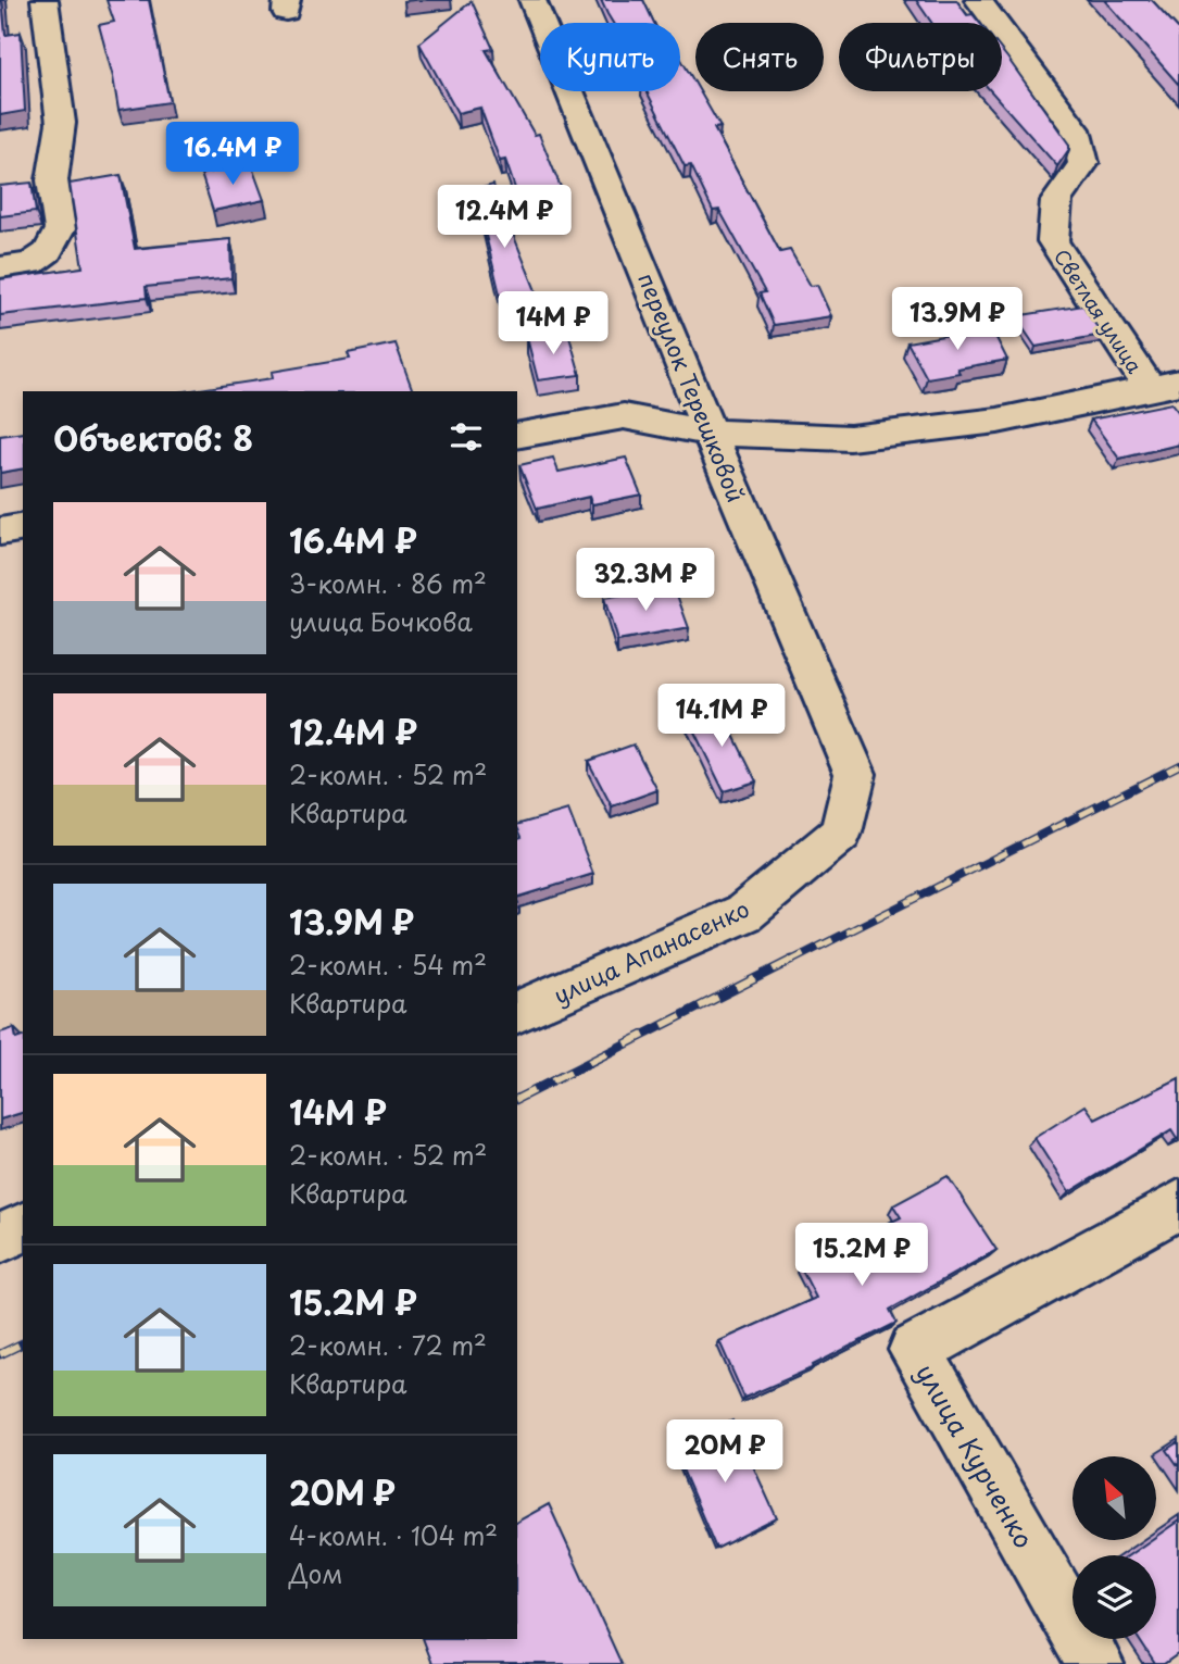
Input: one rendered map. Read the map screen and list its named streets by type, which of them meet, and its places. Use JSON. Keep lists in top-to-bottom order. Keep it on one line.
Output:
{"streets":{"street":["Светлая улица","переулок Терешковой","улица Апанасенко","улица Курченко"]},"crossings":[["переулок Терешковой","улица Апанасенко"]],"north":"top left","page":{"chip":["Купить","Снять","Фильтры"],"price":["16.4M ₽","12.4M ₽","13.9M ₽","14M ₽","32.3M ₽","14.1M ₽","15.2M ₽","20M ₽"],"heading":"Объектов: 8","list":[{"name":"16.4M ₽","note":"3-комн. · 86 m² · улица Бочкова"},{"name":"12.4M ₽","note":"2-комн. · 52 m² · Квартира"},{"name":"13.9M ₽","note":"2-комн. · 54 m² · Квартира"},{"name":"14M ₽","note":"2-комн. · 52 m² · Квартира"},{"name":"15.2M ₽","note":"2-комн. · 72 m² · Квартира"},{"name":"20M ₽","note":"4-комн. · 104 m² · Дом"}]}}
